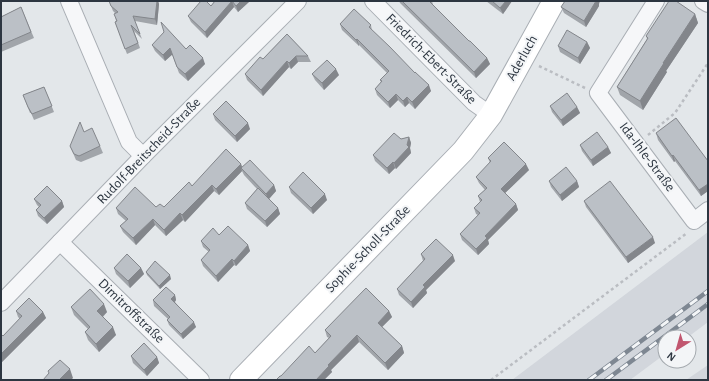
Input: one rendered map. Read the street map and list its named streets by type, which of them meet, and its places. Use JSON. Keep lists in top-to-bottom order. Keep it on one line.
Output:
{"streets":{"street":["Aderluch","Friedrich-Ebert-Straße","Rudolf-Breitscheid-Straße","Ida-Ihle-Straße","Sophie-Scholl-Straße","Dimitroffstraße"]},"crossings":[["Aderluch","Friedrich-Ebert-Straße"],["Aderluch","Sophie-Scholl-Straße"],["Friedrich-Ebert-Straße","Sophie-Scholl-Straße"],["Rudolf-Breitscheid-Straße","Dimitroffstraße"]],"north":"bottom left"}
